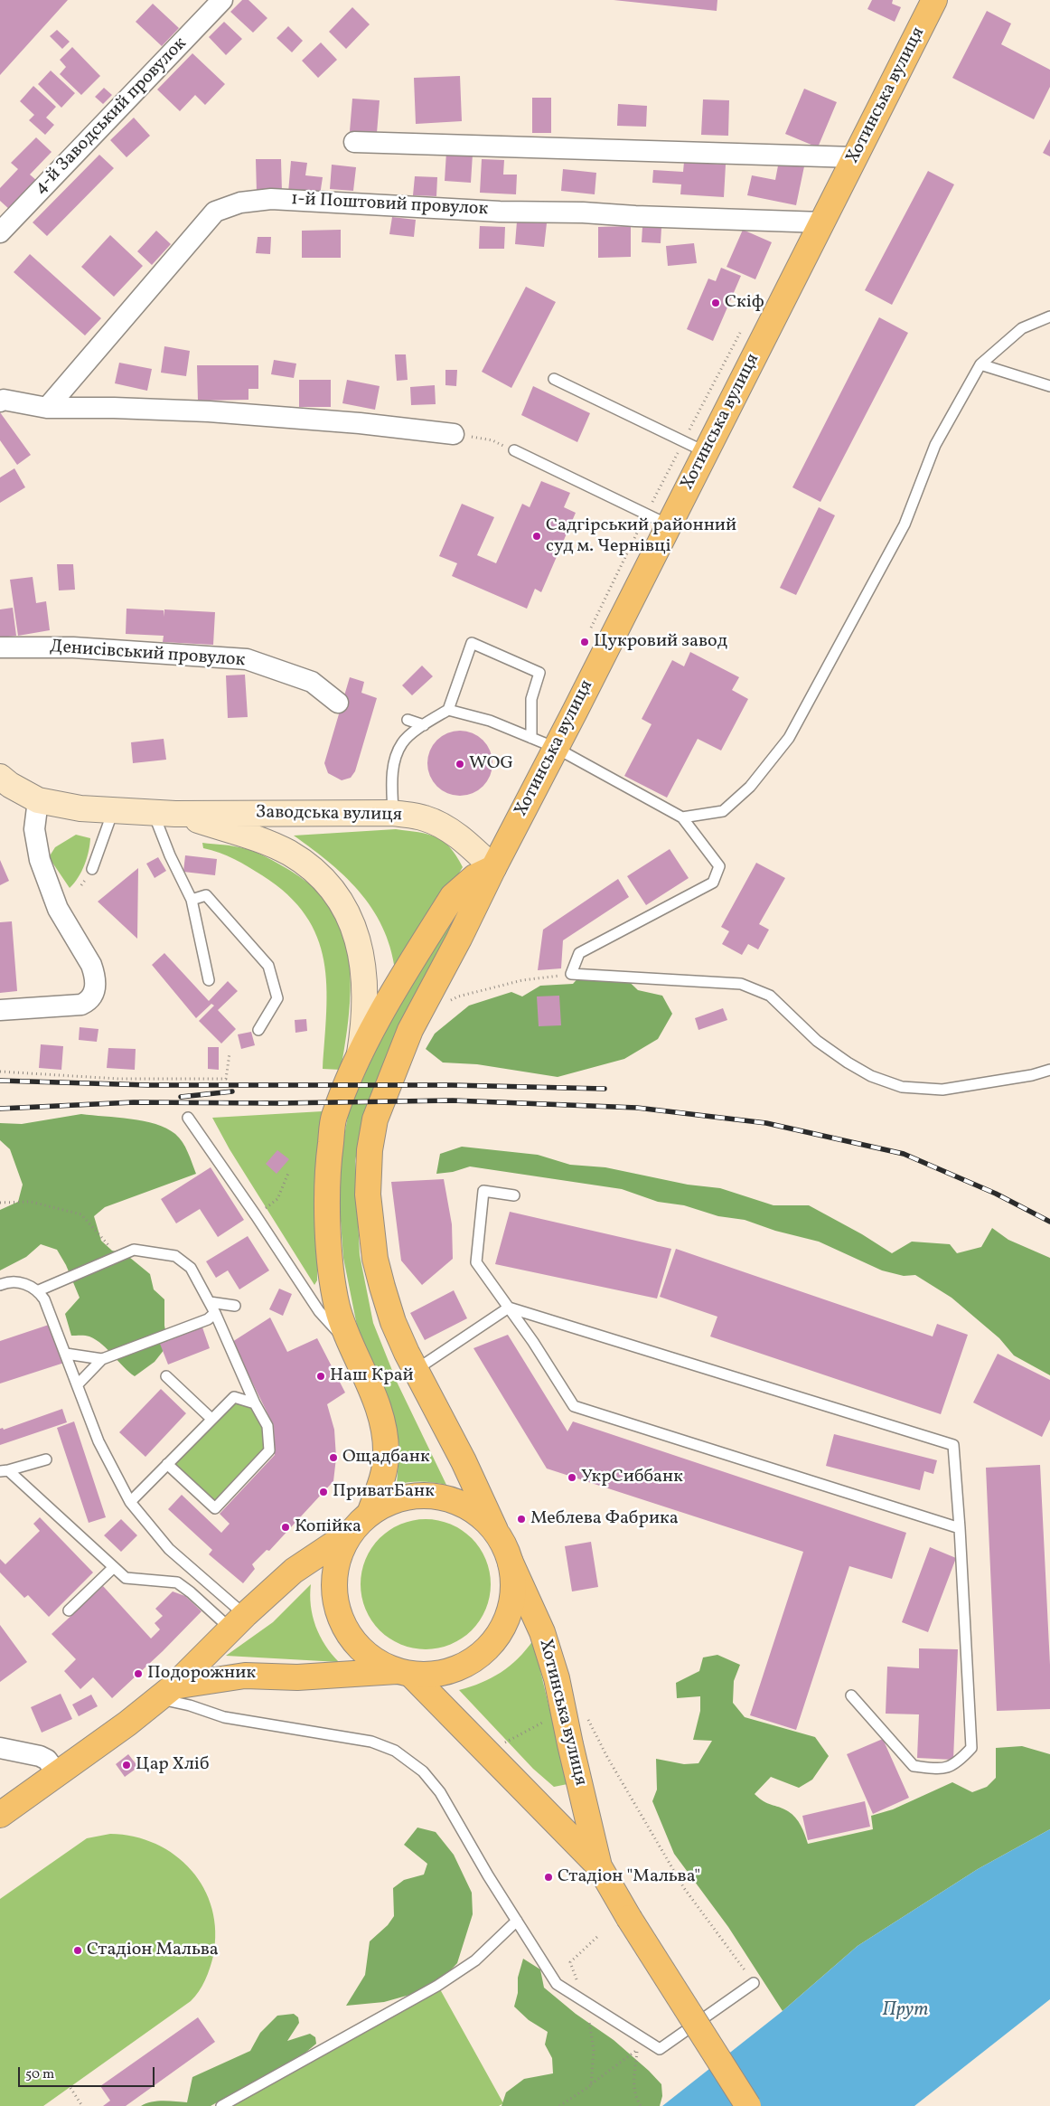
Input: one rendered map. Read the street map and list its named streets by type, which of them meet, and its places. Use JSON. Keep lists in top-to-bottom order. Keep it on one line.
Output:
{"streets":{"main road":["Хотинська вулиця","Заводська вулиця"],"street":["4-й Заводський провулок","1-й Поштовий провулок","Денисівський провулок"]},"crossings":[["Хотинська вулиця","1-й Поштовий провулок"],["Хотинська вулиця","Заводська вулиця"]],"water":["Прут"],"places":["Скіф","Садгірський районний суд м. Чернівці","Цукровий завод","WOG","Наш Край","Ощадбанк","УкрСиббанк","ПриватБанк","Меблева Фабрика","Копійка","Подорожник","Цар Хліб","Стадіон \"Мальва\"","Стадіон Мальва"],"scale_bar":"50 m"}
